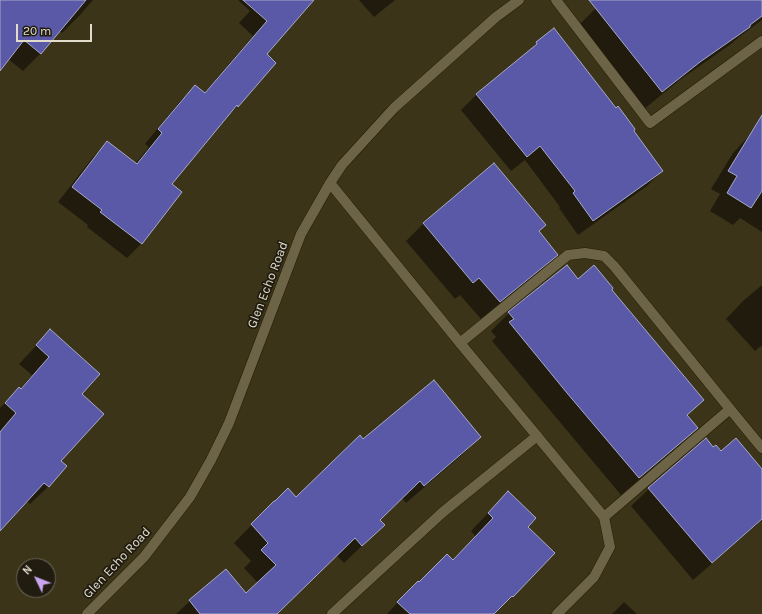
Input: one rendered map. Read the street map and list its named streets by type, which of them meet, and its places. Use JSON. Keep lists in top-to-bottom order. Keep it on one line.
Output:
{"streets":{"street":["Glen Echo Road"]},"scale_bar":"20 m","north":"top left"}
